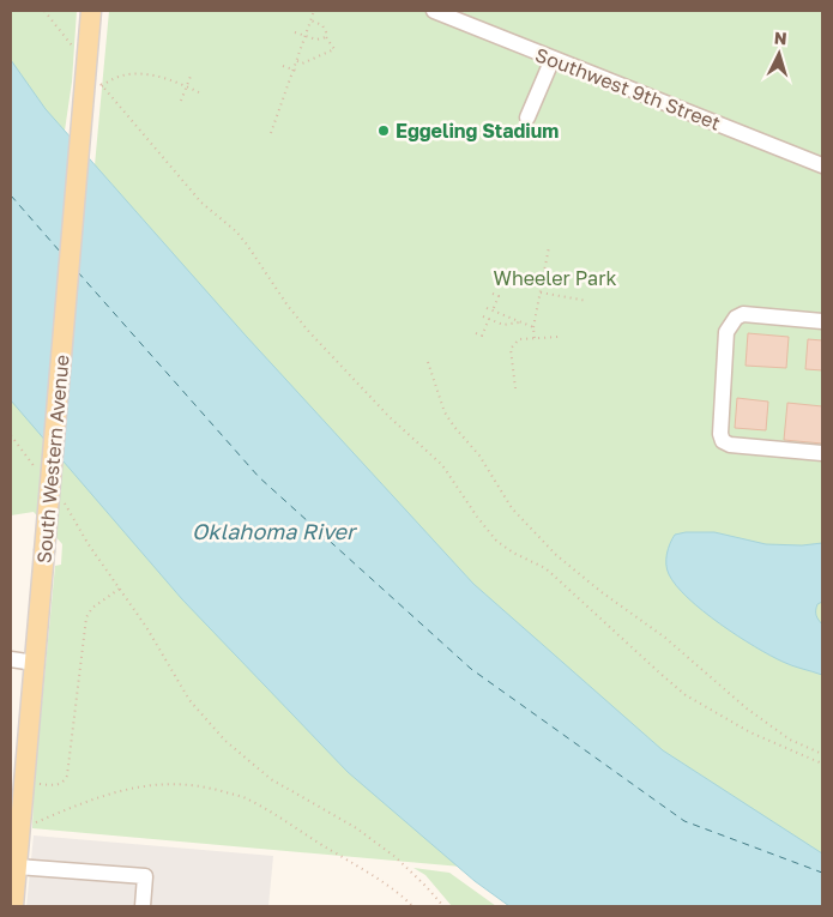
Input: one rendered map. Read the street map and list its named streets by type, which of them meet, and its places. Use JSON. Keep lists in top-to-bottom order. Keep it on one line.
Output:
{"streets":{"main road":["South Western Avenue"],"lane":["Southwest 9th Street"]},"water":["Oklahoma River"],"parks":["Wheeler Park"],"places":["Eggeling Stadium"],"north":"top"}
